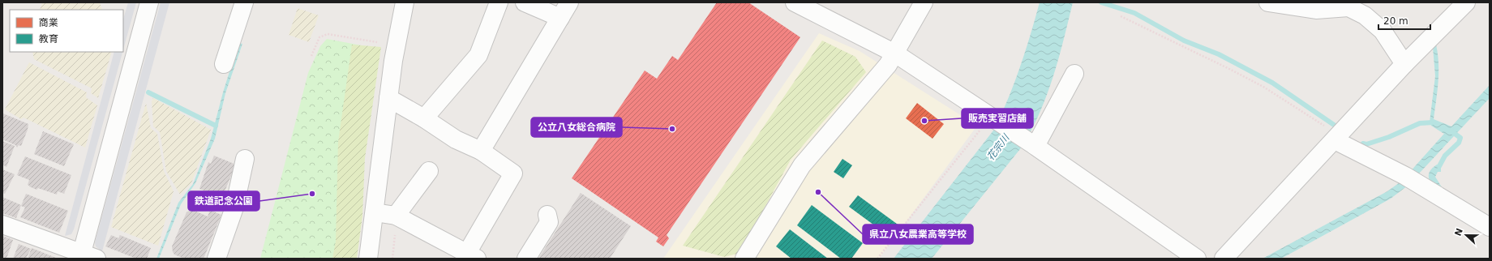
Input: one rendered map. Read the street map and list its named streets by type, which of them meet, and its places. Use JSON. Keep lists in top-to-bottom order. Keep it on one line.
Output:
{"water":["花宗川"],"places":["販売実習店舗","公立八女総合病院","県立八女農業高等学校","鉄道記念公園"],"legend":["商業","教育"],"scale_bar":"20 m","north":"left"}
